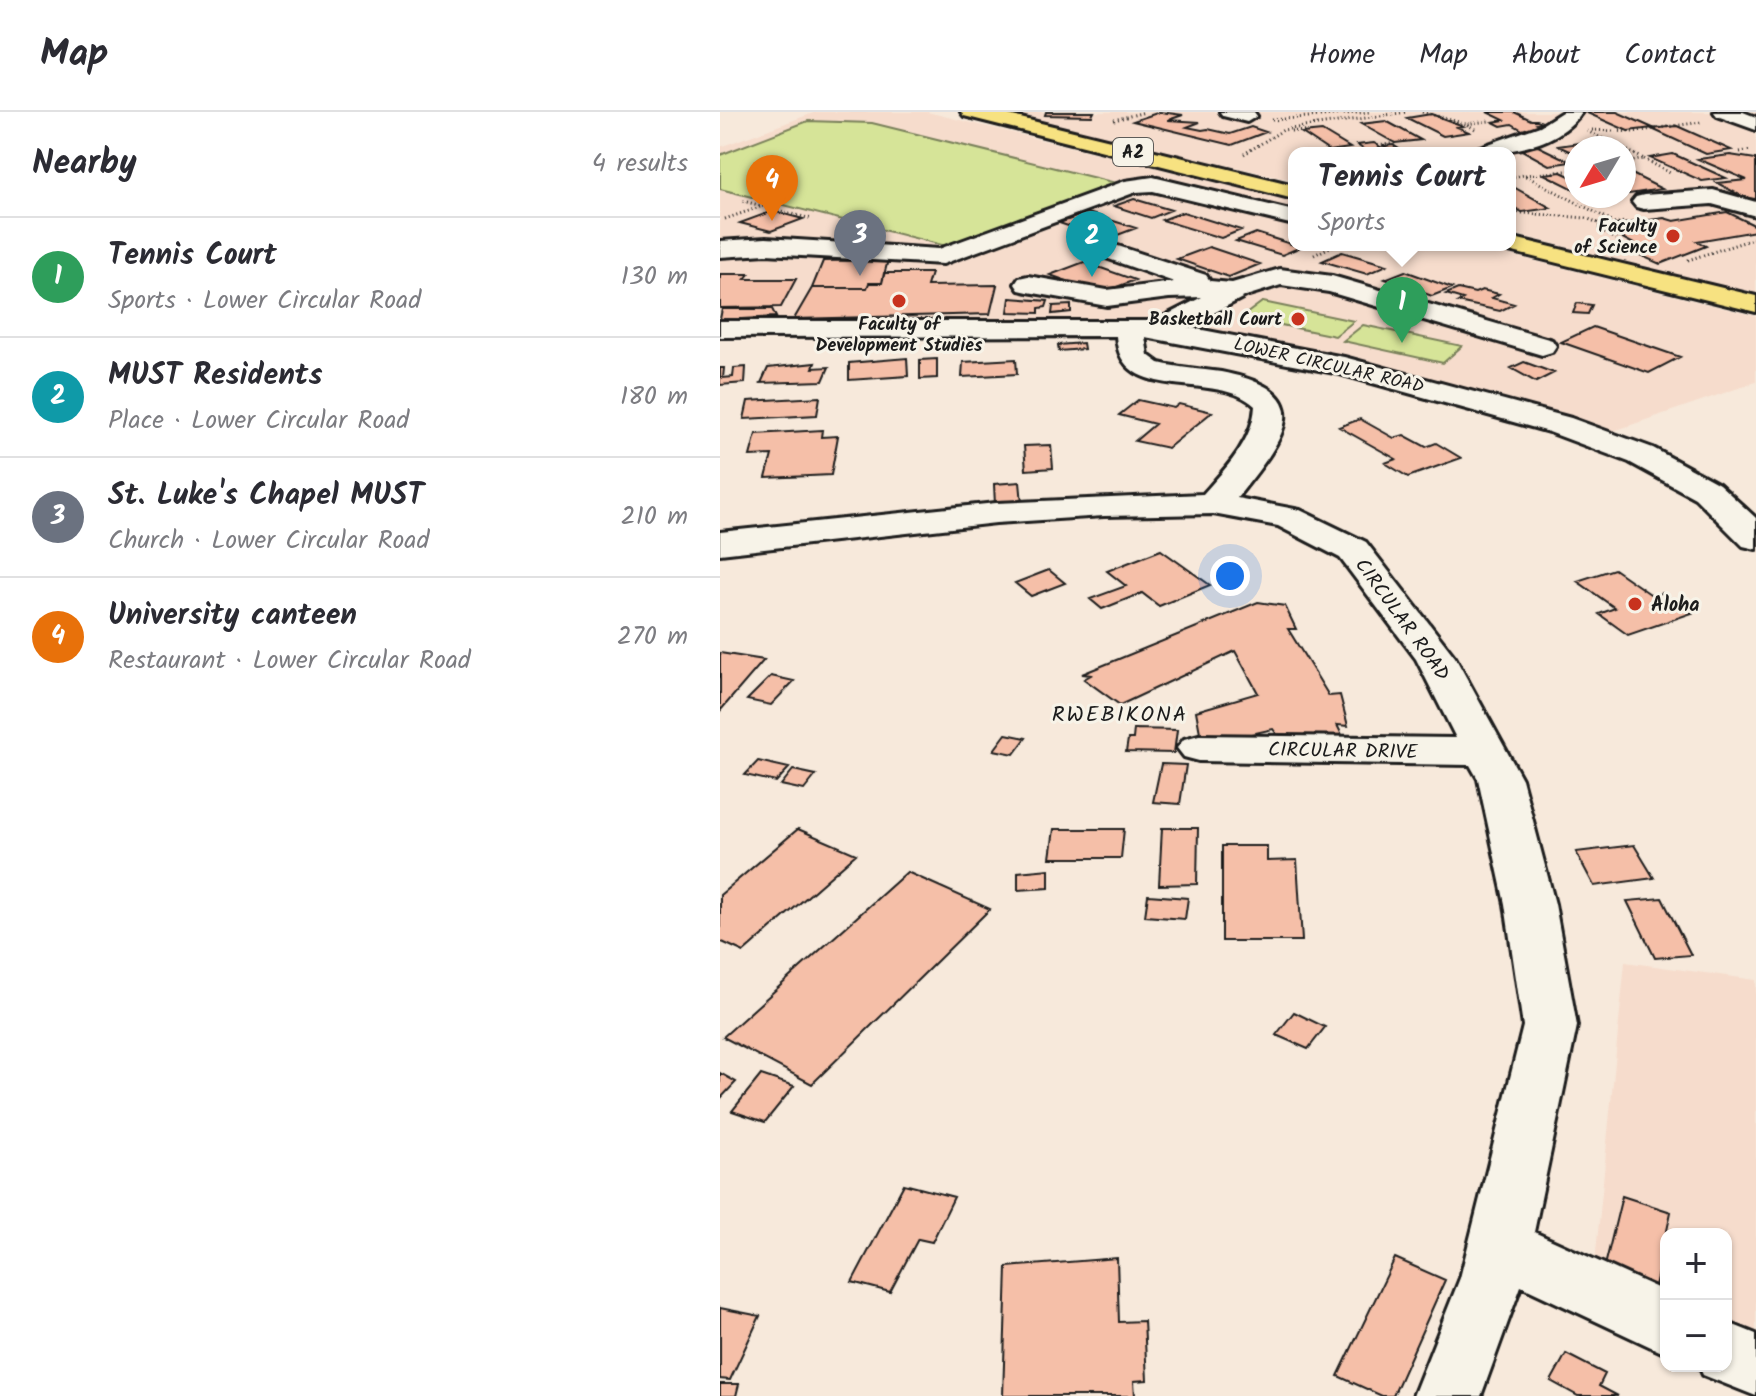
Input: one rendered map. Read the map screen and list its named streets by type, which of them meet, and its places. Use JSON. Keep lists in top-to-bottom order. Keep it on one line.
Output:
{"streets":{"main road":["A2"],"street":["LOWER CIRCULAR ROAD","CIRCULAR ROAD","CIRCULAR DRIVE"]},"crossings":[["CIRCULAR ROAD","CIRCULAR DRIVE"]],"districts":["RWEBIKONA"],"places":["Faculty of Science","Faculty of Development Studies","Basketball Court","Aloha"],"north":"bottom left","page":{"header":"Map","nav":["Home","Map","About","Contact"],"heading":["Nearby","4 results"],"popup":["Tennis Court","Sports"],"pins":["4","3","2","1"],"list":[{"mark":"1","name":"Tennis Court","note":"Sports · Lower Circular Road","value":"130 m"},{"mark":"2","name":"MUST Residents","note":"Place · Lower Circular Road","value":"180 m"},{"mark":"3","name":"St. Luke's Chapel MUST","note":"Church · Lower Circular Road","value":"210 m"},{"mark":"4","name":"University canteen","note":"Restaurant · Lower Circular Road","value":"270 m"}],"map_buttons":["+","−"]}}
